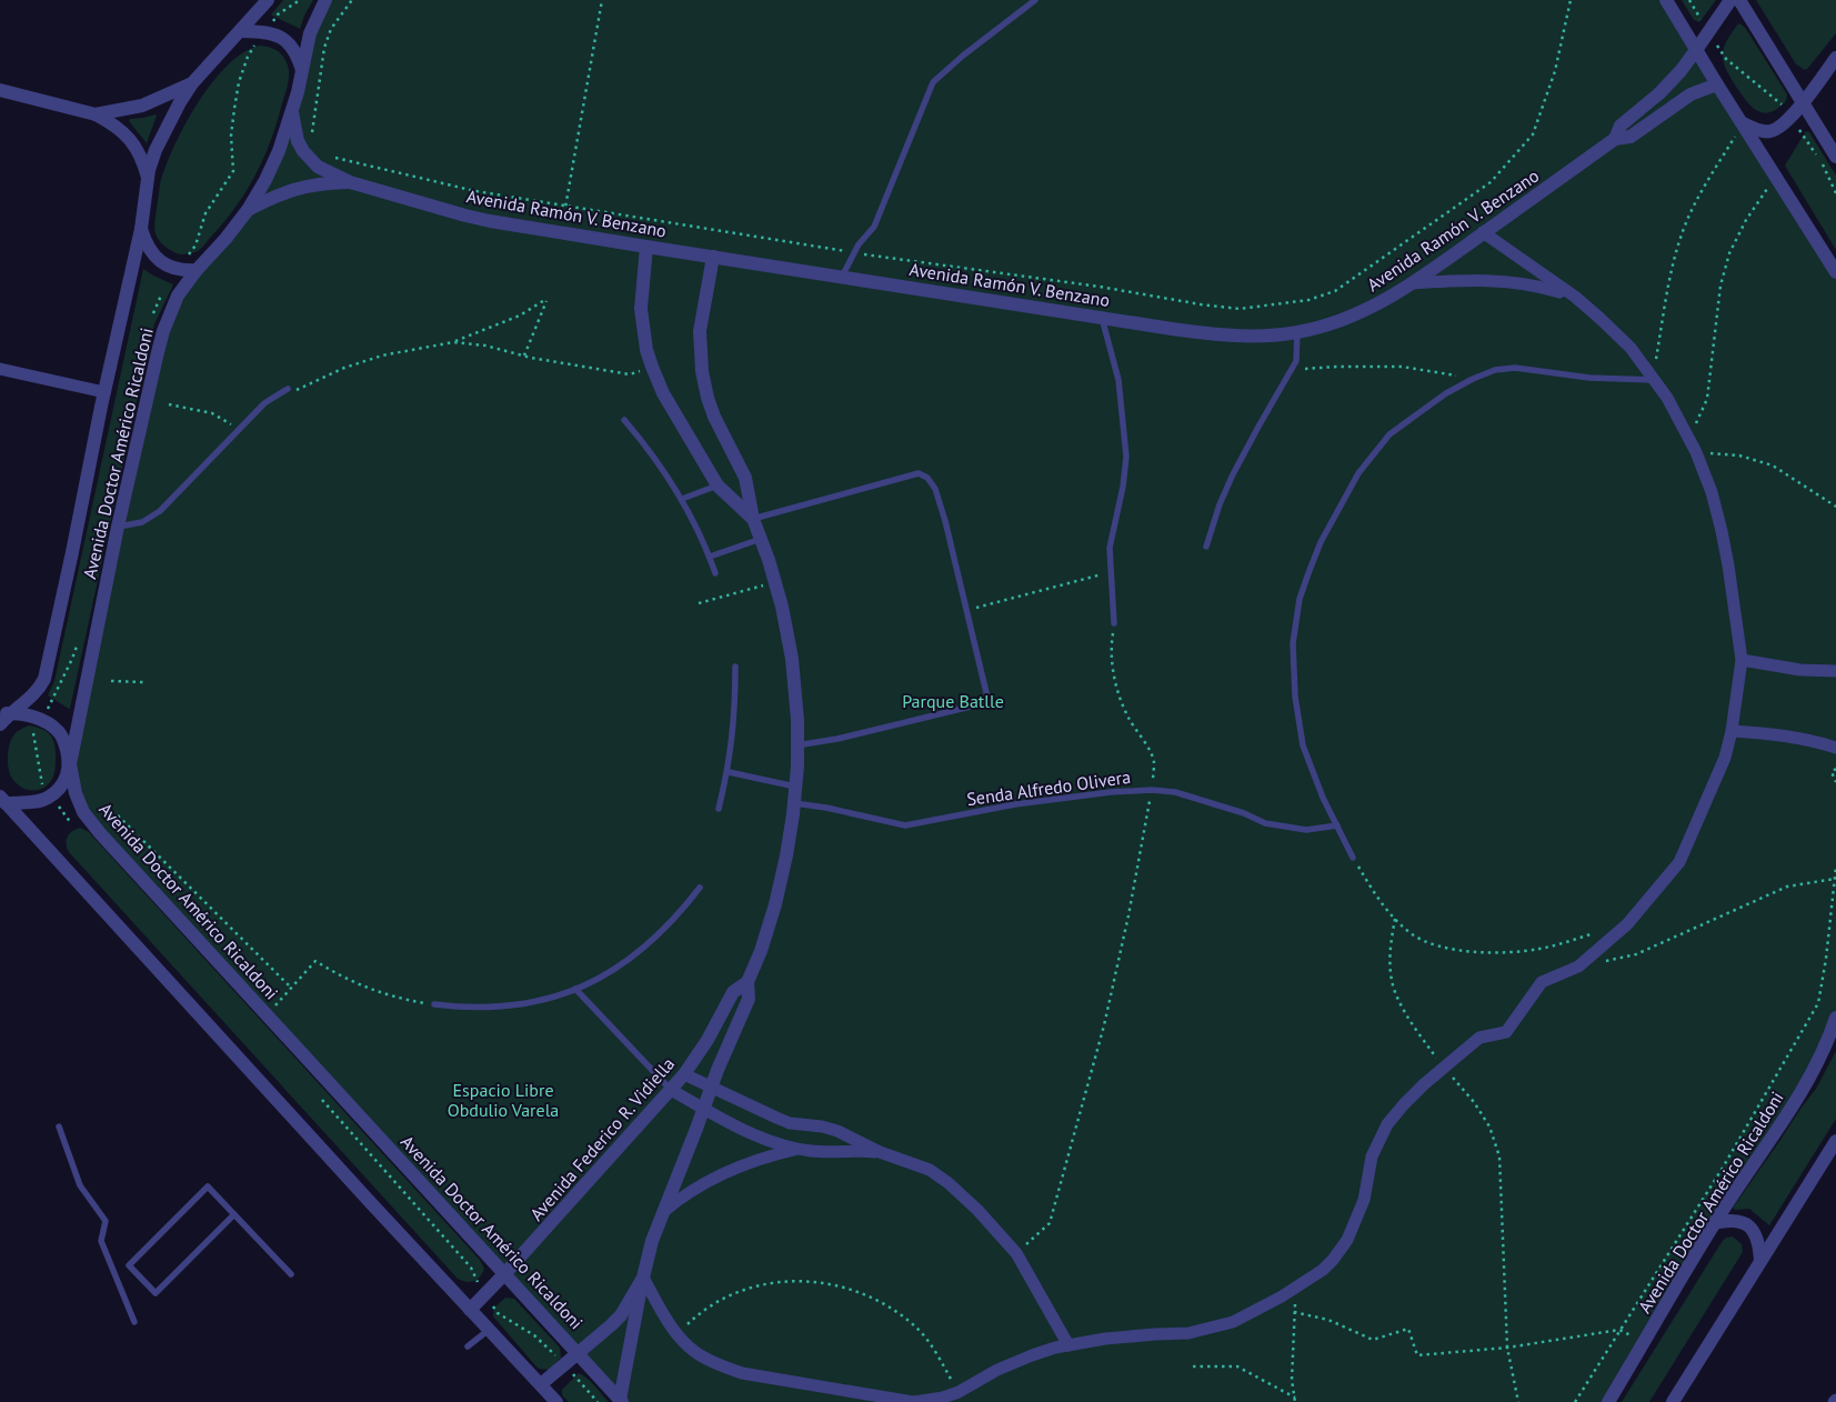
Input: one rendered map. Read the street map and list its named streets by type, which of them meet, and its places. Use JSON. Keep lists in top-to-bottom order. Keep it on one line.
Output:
{"streets":{"street":["Avenida Ramón V. Benzano","Avenida Doctor Américo Ricaldoni","Avenida Federico R. Vidiella"],"lane":["Senda Alfredo Olivera"]},"crossings":[["Avenida Ramón V. Benzano","Avenida Doctor Américo Ricaldoni"],["Avenida Ramón V. Benzano","Avenida Federico R. Vidiella"],["Avenida Doctor Américo Ricaldoni","Avenida Federico R. Vidiella"],["Senda Alfredo Olivera","Avenida Federico R. Vidiella"]],"parks":["Parque Batlle","Espacio Libre Obdulio Varela"]}
